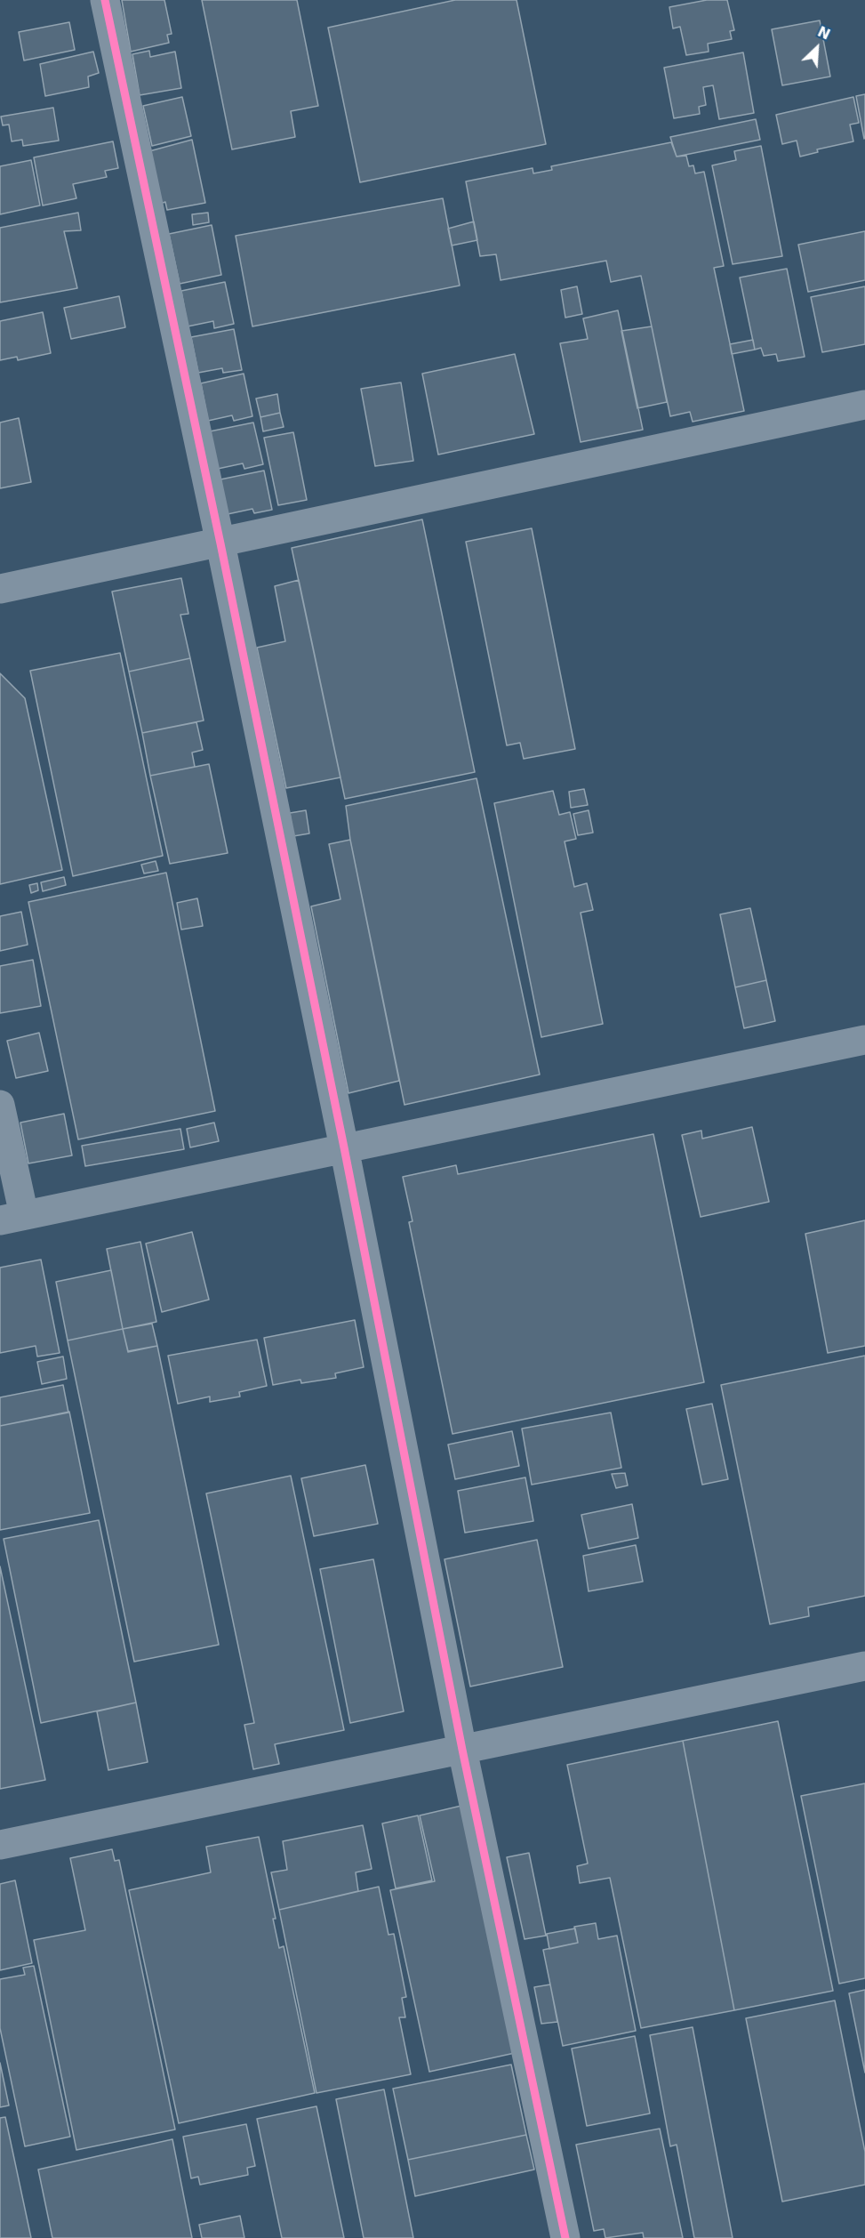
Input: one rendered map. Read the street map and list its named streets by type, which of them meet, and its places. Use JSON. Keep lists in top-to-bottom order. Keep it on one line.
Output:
{"north":"top right"}
